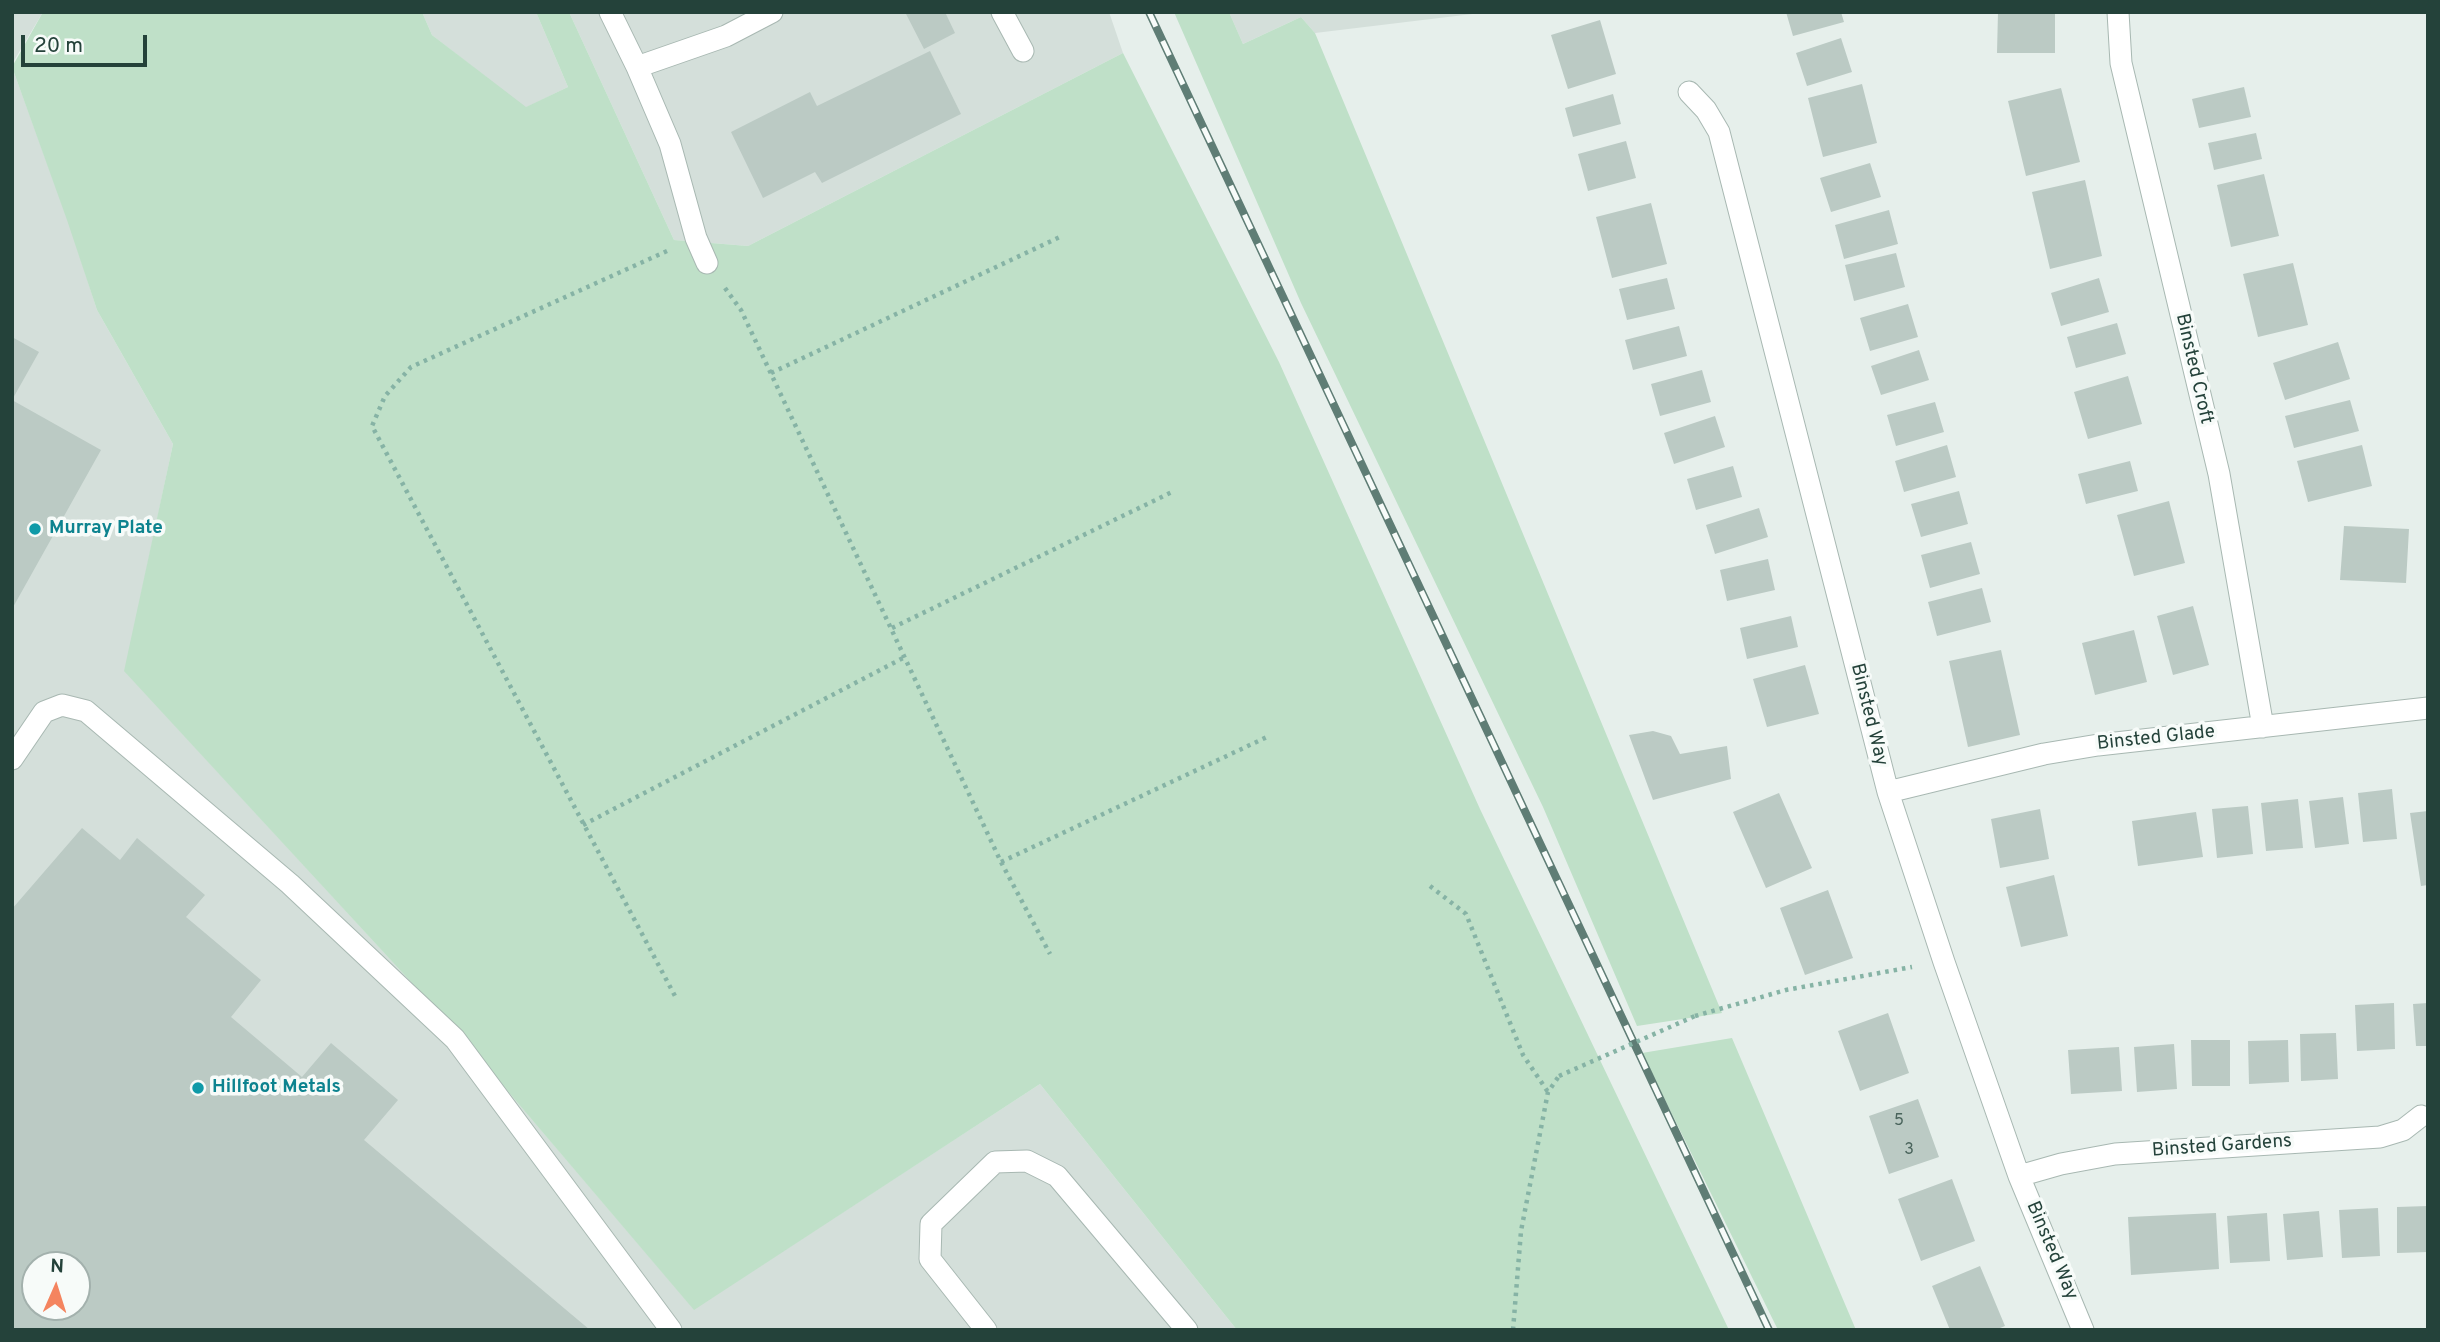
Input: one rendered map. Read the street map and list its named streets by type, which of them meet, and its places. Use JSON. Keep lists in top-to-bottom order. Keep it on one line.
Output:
{"streets":{"street":["Binsted Croft","Binsted Way","Binsted Glade","Binsted Gardens"]},"crossings":[["Binsted Croft","Binsted Glade"],["Binsted Way","Binsted Glade"],["Binsted Way","Binsted Gardens"]],"places":["Murray Plate","Hillfoot Metals"],"house_numbers":["5","3"],"scale_bar":"20 m","north":"top"}
